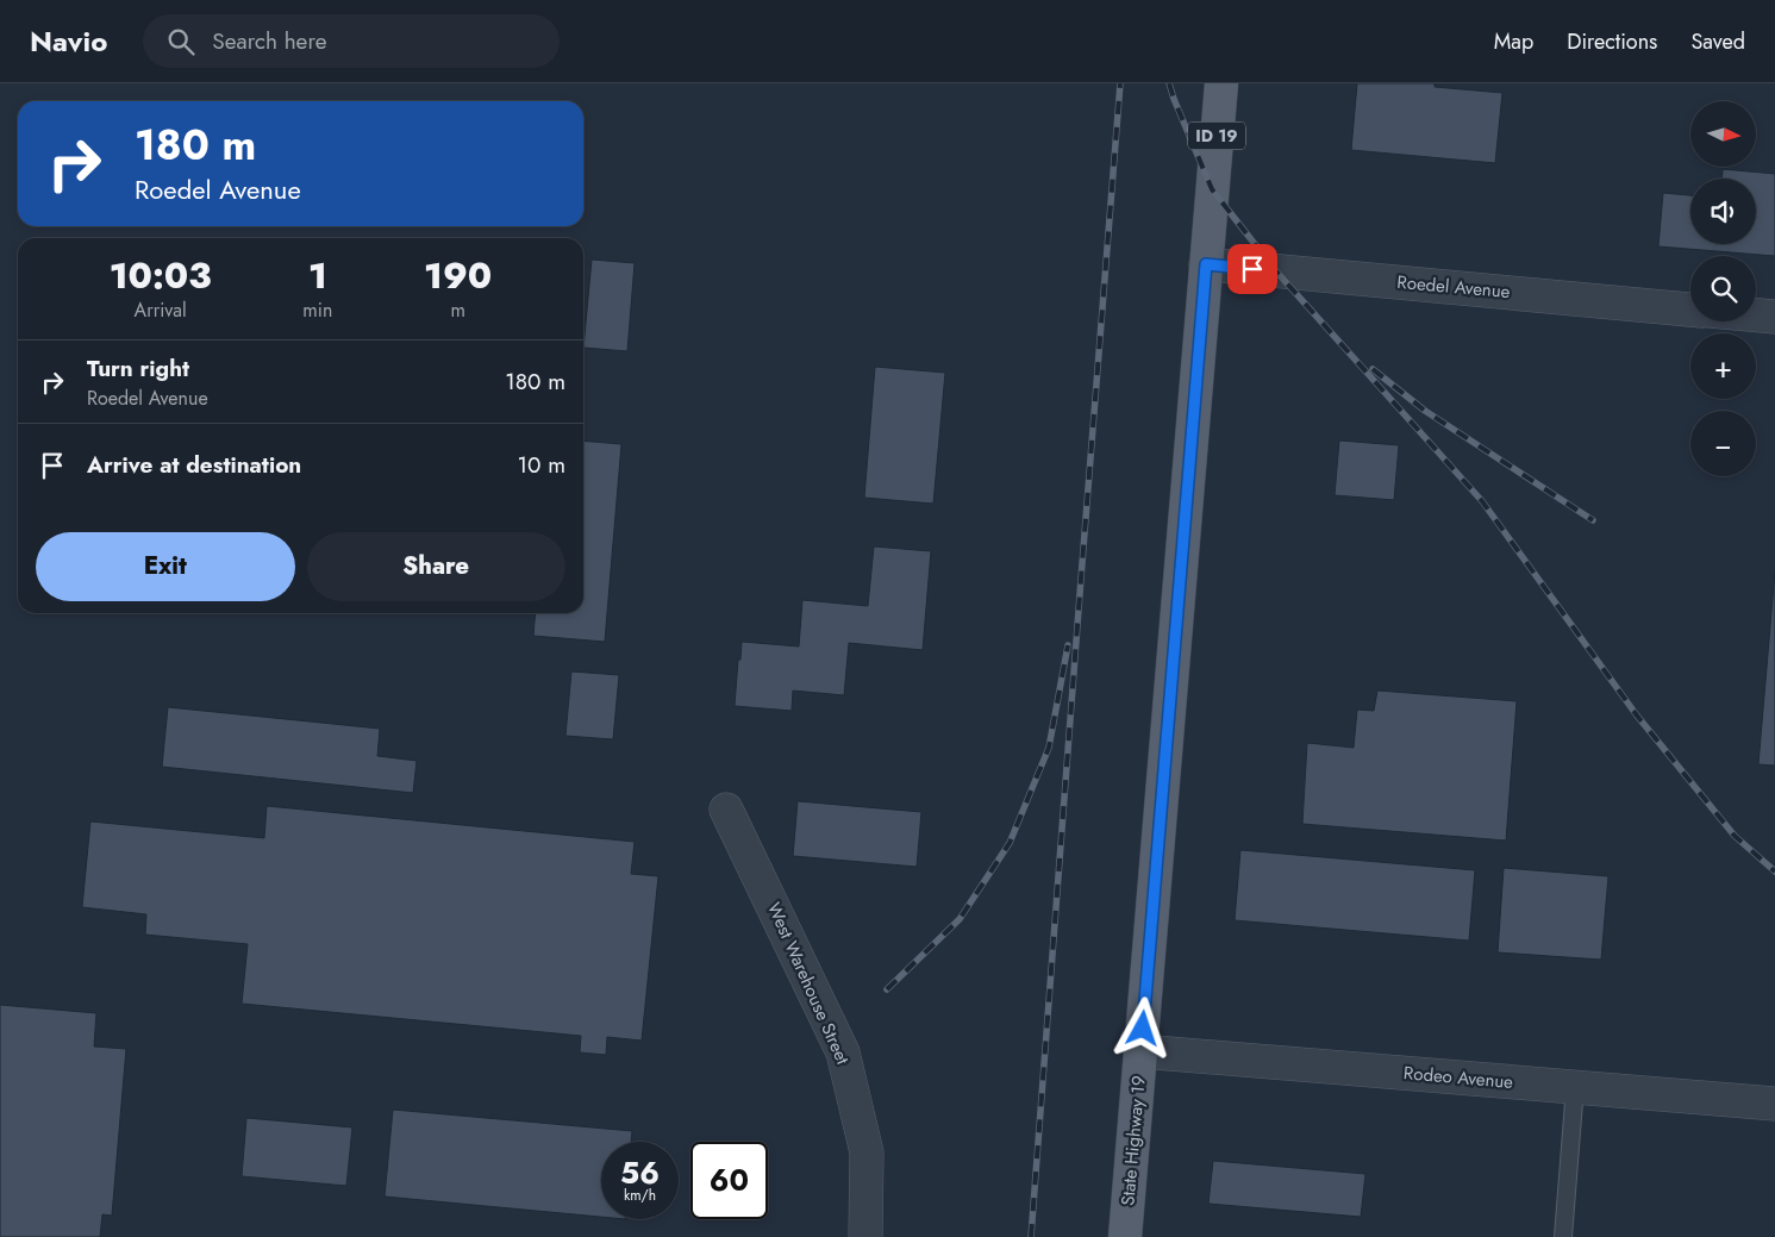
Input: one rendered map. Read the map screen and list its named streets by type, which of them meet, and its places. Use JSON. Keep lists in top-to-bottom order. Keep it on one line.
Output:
{"streets":{"main road":["ID 19","State Highway 19"],"street":["Roedel Avenue","West Warehouse Street","Rodeo Avenue"]},"crossings":[["Roedel Avenue","State Highway 19"],["Rodeo Avenue","State Highway 19"]],"north":"right","page":{"header":"Navio","search":"Search here","nav":["Map","Directions","Saved"],"map_buttons":["+","−"],"turn":["180 m","Roedel Avenue"],"eta":["10:03","Arrival","1","min","190","m"],"list":[{"name":"Turn right","note":"Roedel Avenue","value":"180 m"},{"name":"Arrive at destination","value":"10 m"}],"buttons":["Exit","Share"],"speed":"56 km/h","limit":"60"}}
